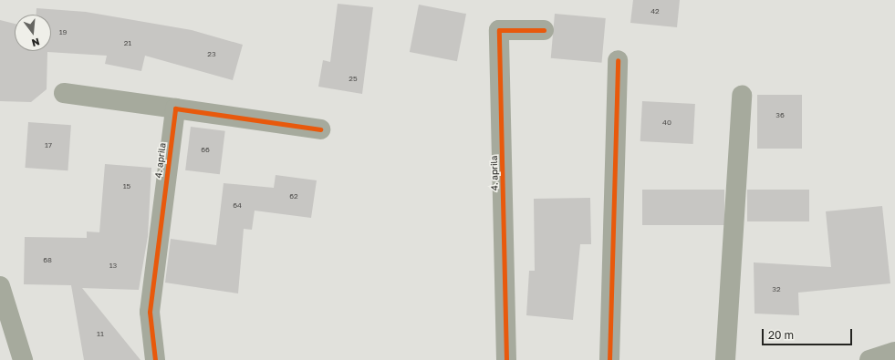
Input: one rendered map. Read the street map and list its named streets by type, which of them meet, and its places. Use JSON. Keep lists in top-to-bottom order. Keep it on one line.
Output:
{"streets":{"street":["4. aprila"]},"house_numbers":["42","19","21","23","25","36","40","17","66","15","62","64","68","13","32","11"],"scale_bar":"20 m","north":"bottom"}
